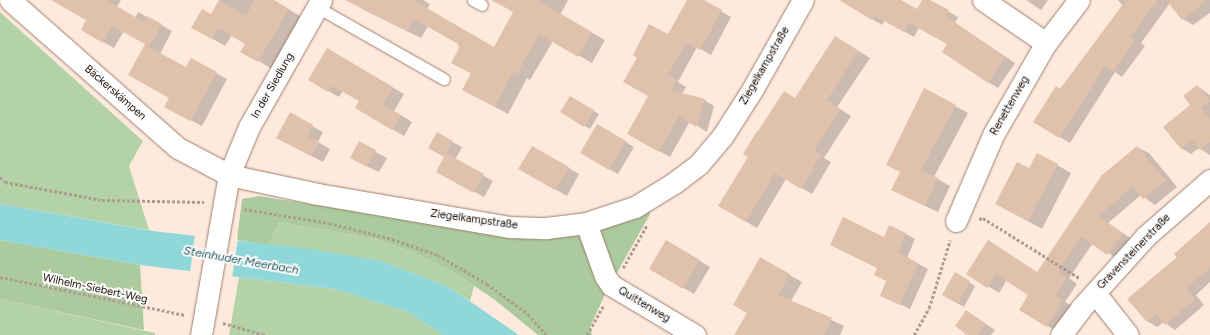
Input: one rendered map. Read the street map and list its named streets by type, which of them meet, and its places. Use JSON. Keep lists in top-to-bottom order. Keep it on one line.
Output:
{"streets":{"street":["Ziegelkampstraße","In der Siedlung","Bäckerskämpen","Renettenweg","Gravensteinerstraße","Quittenweg"],"path":["Wilhelm-Siebert-Weg"]},"crossings":[["Ziegelkampstraße","In der Siedlung"],["Ziegelkampstraße","Bäckerskämpen"],["Ziegelkampstraße","Quittenweg"],["In der Siedlung","Bäckerskämpen"]],"water":["Steinhuder Meerbach"]}
